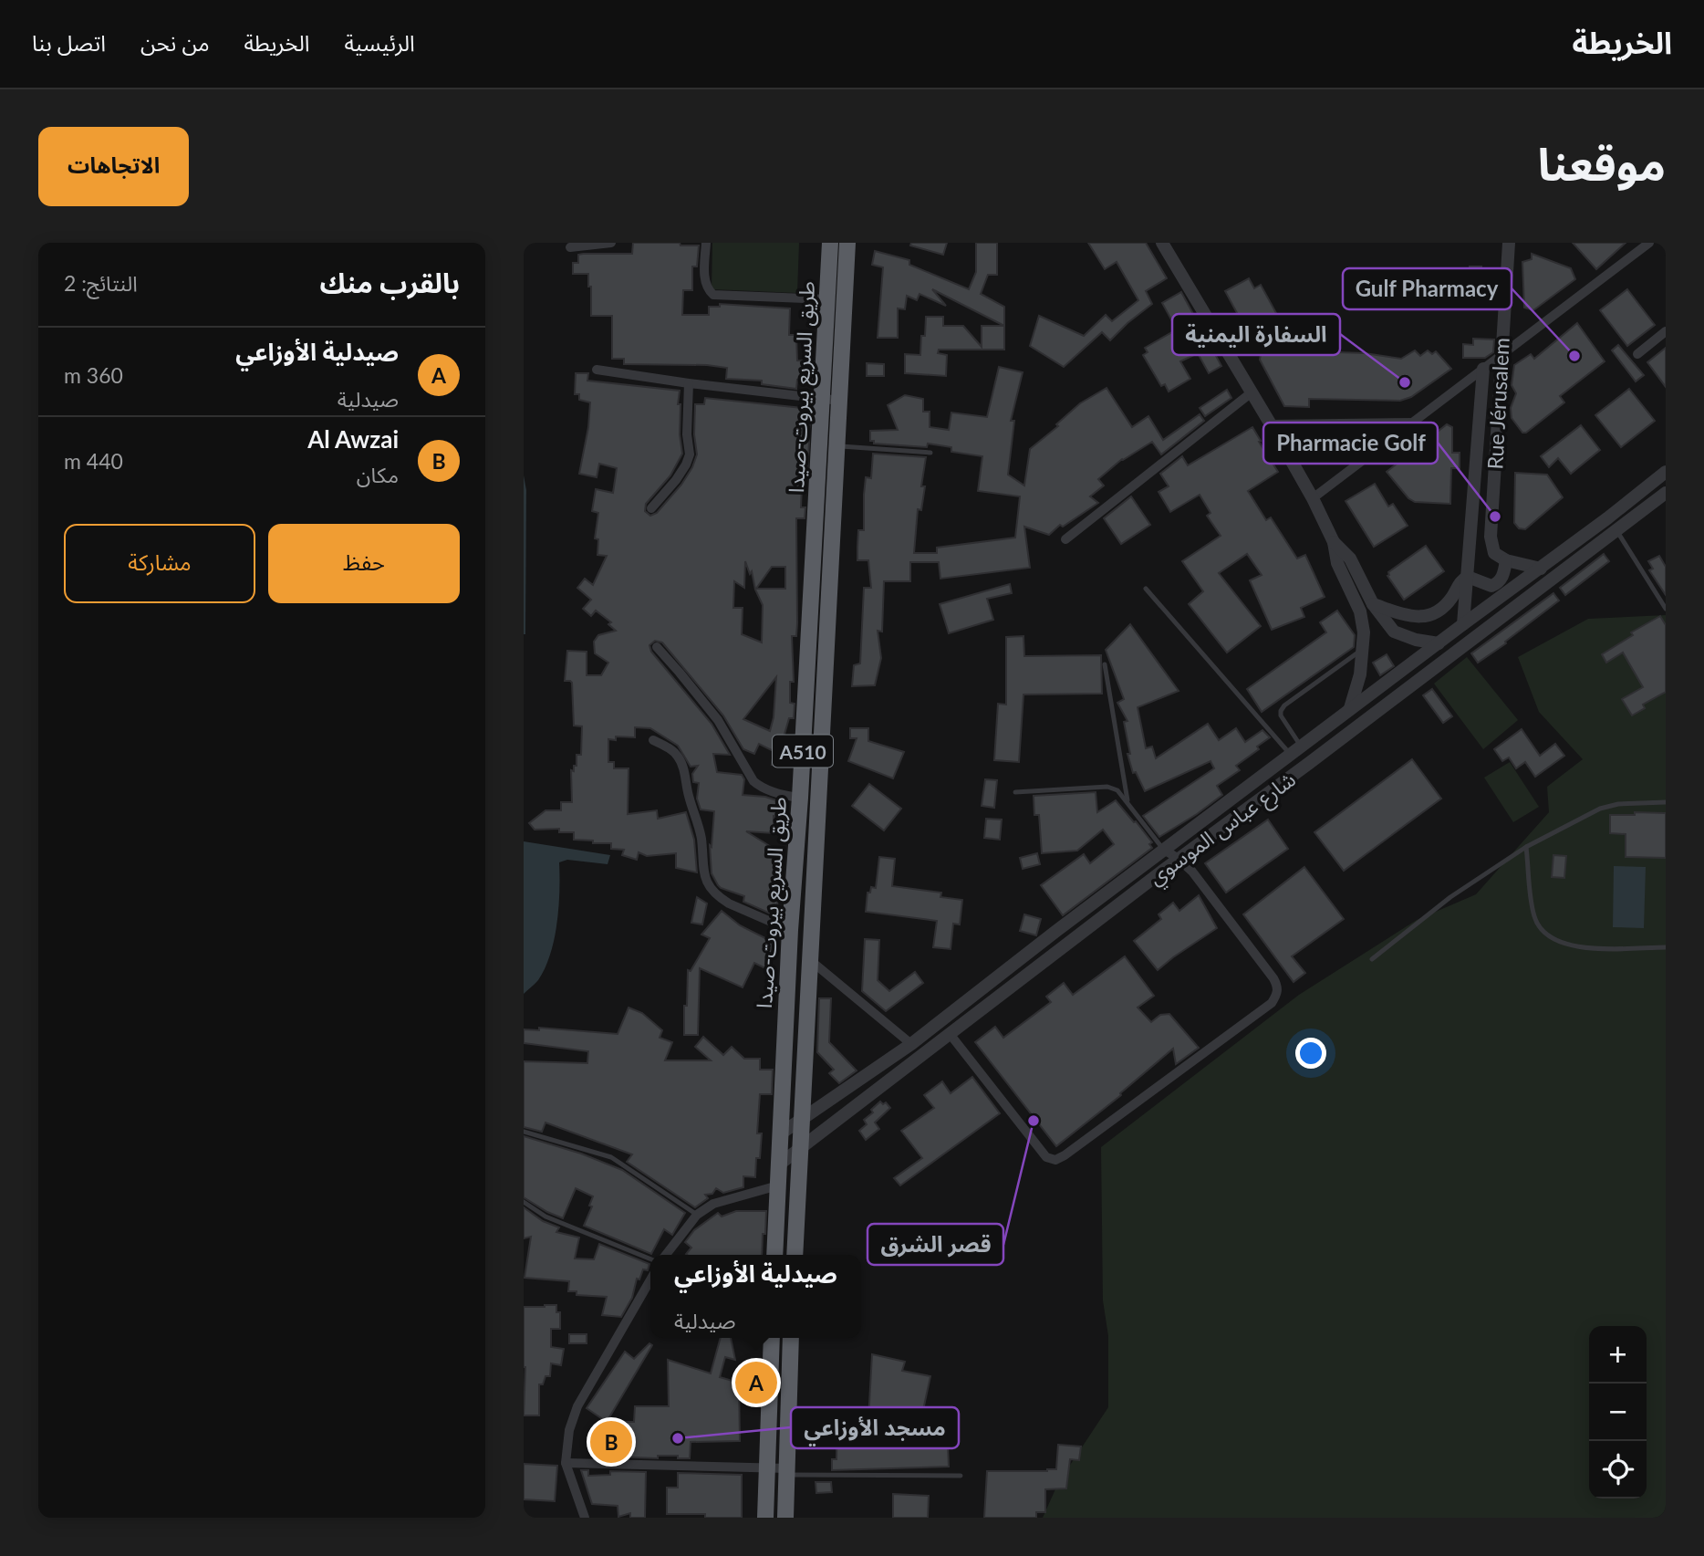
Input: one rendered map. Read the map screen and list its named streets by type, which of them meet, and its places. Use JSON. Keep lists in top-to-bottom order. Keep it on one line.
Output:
{"streets":{"highway":["طريق السريع بيروت-صيدا","A510"],"street":["Rue Jérusalem","شارع عباس الموسوي"]},"crossings":[["طريق السريع بيروت-صيدا","شارع عباس الموسوي"],["Rue Jérusalem","شارع عباس الموسوي"]],"places":["Gulf Pharmacy","السفارة اليمنية","Pharmacie Golf","قصر الشرق","مسجد الأوزاعي"],"page":{"header":"الخريطة","nav":["الرئيسية","الخريطة","من نحن","اتصل بنا"],"title":"موقعنا","buttons":["الاتجاهات",["حفظ","مشاركة"]],"heading":["بالقرب منك","النتائج: 2"],"list":[{"mark":"A","name":"صيدلية الأوزاعي","note":"صيدلية","value":"360 m"},{"mark":"B","name":"Al Awzai","note":"مكان","value":"440 m"}],"popup":["صيدلية الأوزاعي","صيدلية"],"map_buttons":["+","−"],"pins":["A","B"]}}
